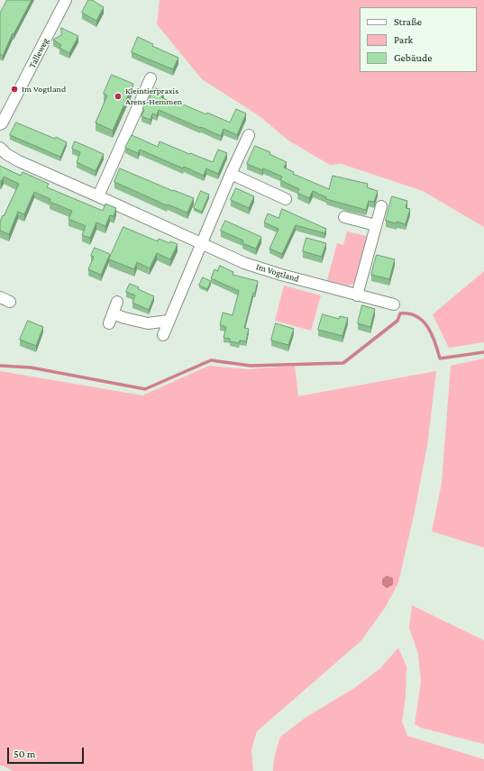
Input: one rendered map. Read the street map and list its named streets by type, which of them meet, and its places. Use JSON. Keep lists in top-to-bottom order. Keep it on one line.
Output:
{"streets":{"street":["Talleweg","Im Vogtland"]},"places":["Im Vogtland","Kleintierpraxis Arens-Hemmen"],"legend":["Straße","Park","Gebäude"],"scale_bar":"50 m"}
